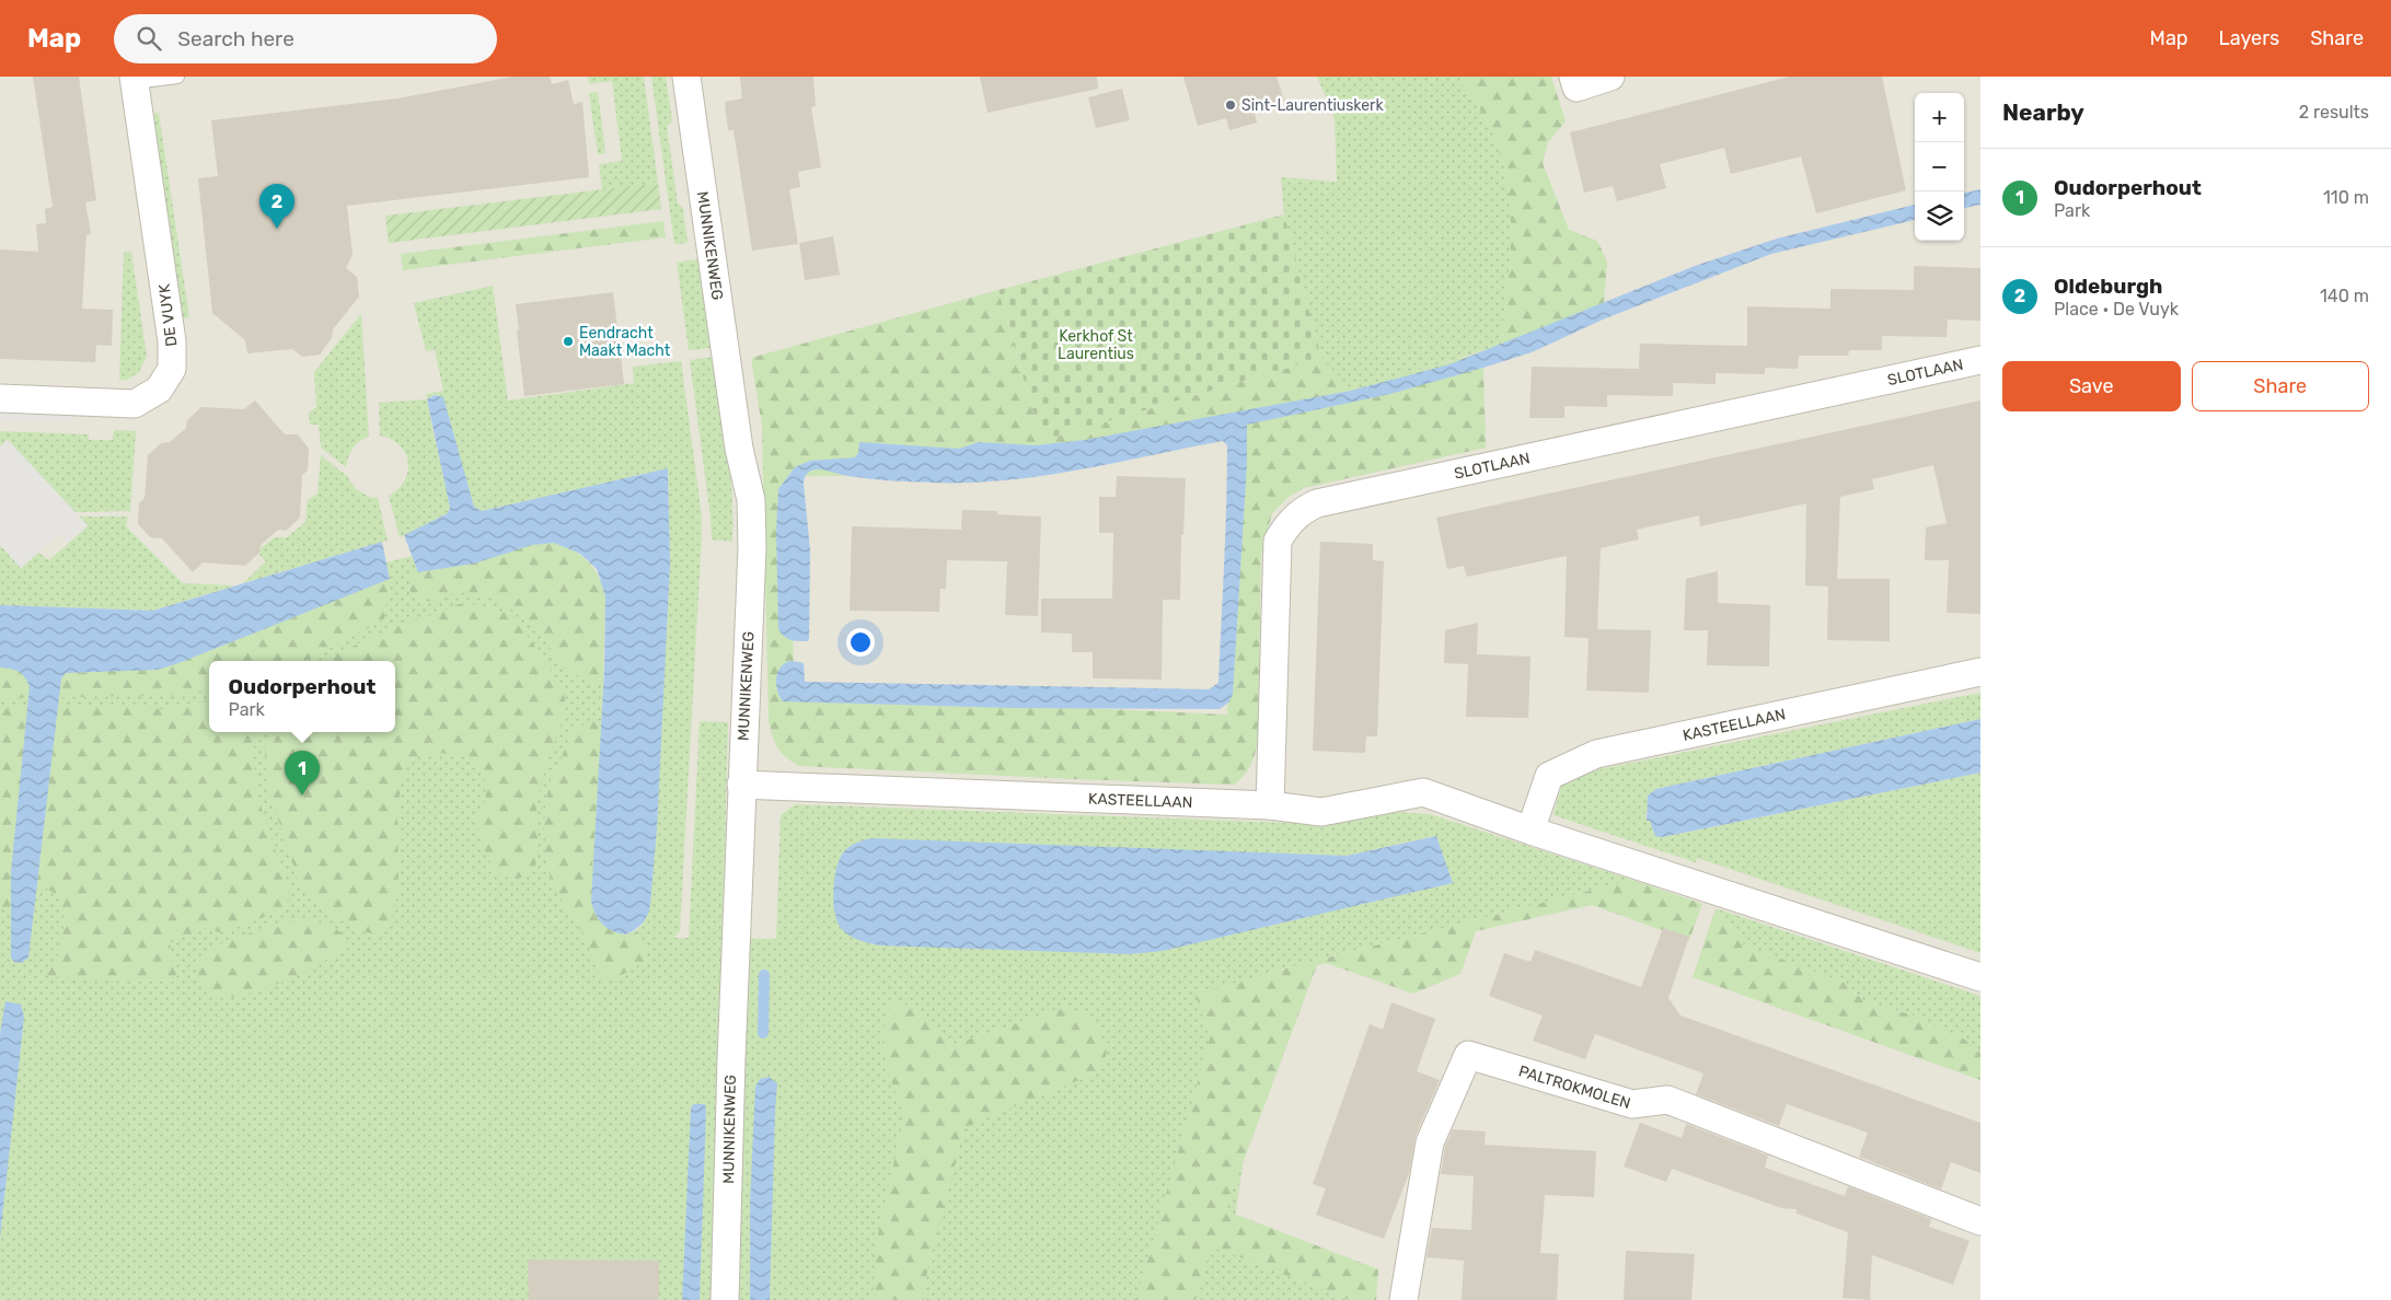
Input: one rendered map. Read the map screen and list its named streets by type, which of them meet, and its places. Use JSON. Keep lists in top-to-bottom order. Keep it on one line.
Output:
{"streets":{"street":["MUNNIKENWEG","DE VUYK","SLOTLAAN","KASTEELLAAN","PALTROKMOLEN"]},"crossings":[["MUNNIKENWEG","KASTEELLAAN"],["SLOTLAAN","KASTEELLAAN"]],"parks":["Kerkhof St Laurentius"],"places":["Sint-Laurentiuskerk","Eendracht Maakt Macht"],"page":{"header":"Map","search":"Search here","nav":["Map","Layers","Share"],"heading":["Nearby","2 results"],"map_buttons":["+","−"],"list":[{"mark":"1","name":"Oudorperhout","note":"Park","value":"110 m"},{"mark":"2","name":"Oldeburgh","note":"Place · De Vuyk","value":"140 m"}],"pins":["2","1"],"buttons":["Save","Share"],"popup":["Oudorperhout","Park"]}}
